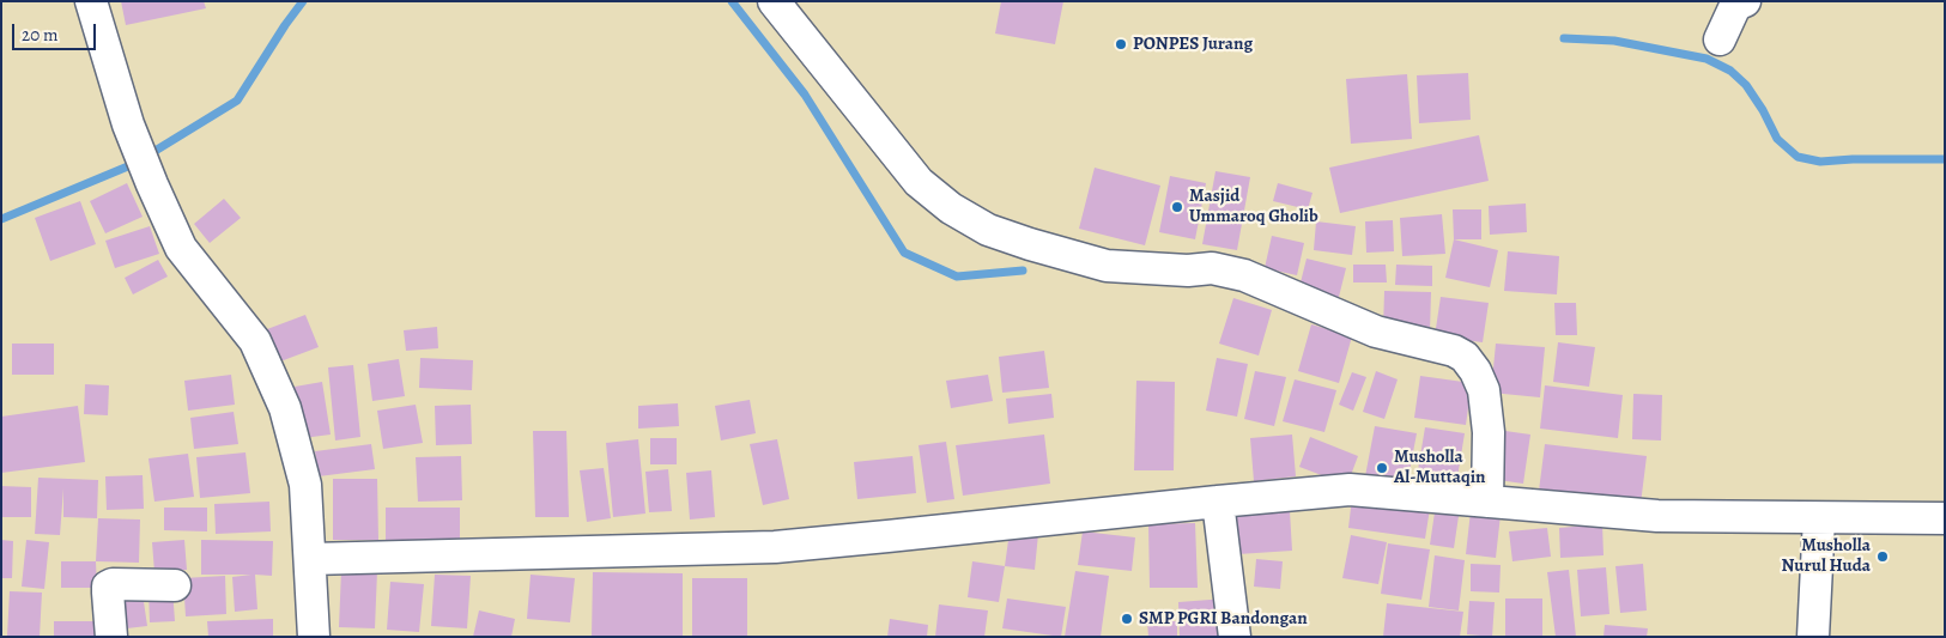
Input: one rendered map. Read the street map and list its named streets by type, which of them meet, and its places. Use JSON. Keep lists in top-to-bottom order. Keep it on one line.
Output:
{"places":["PONPES Jurang","Masjid Ummaroq Gholib","Musholla Al-Muttaqin","Musholla Nurul Huda","SMP PGRI Bandongan"],"scale_bar":"20 m"}
